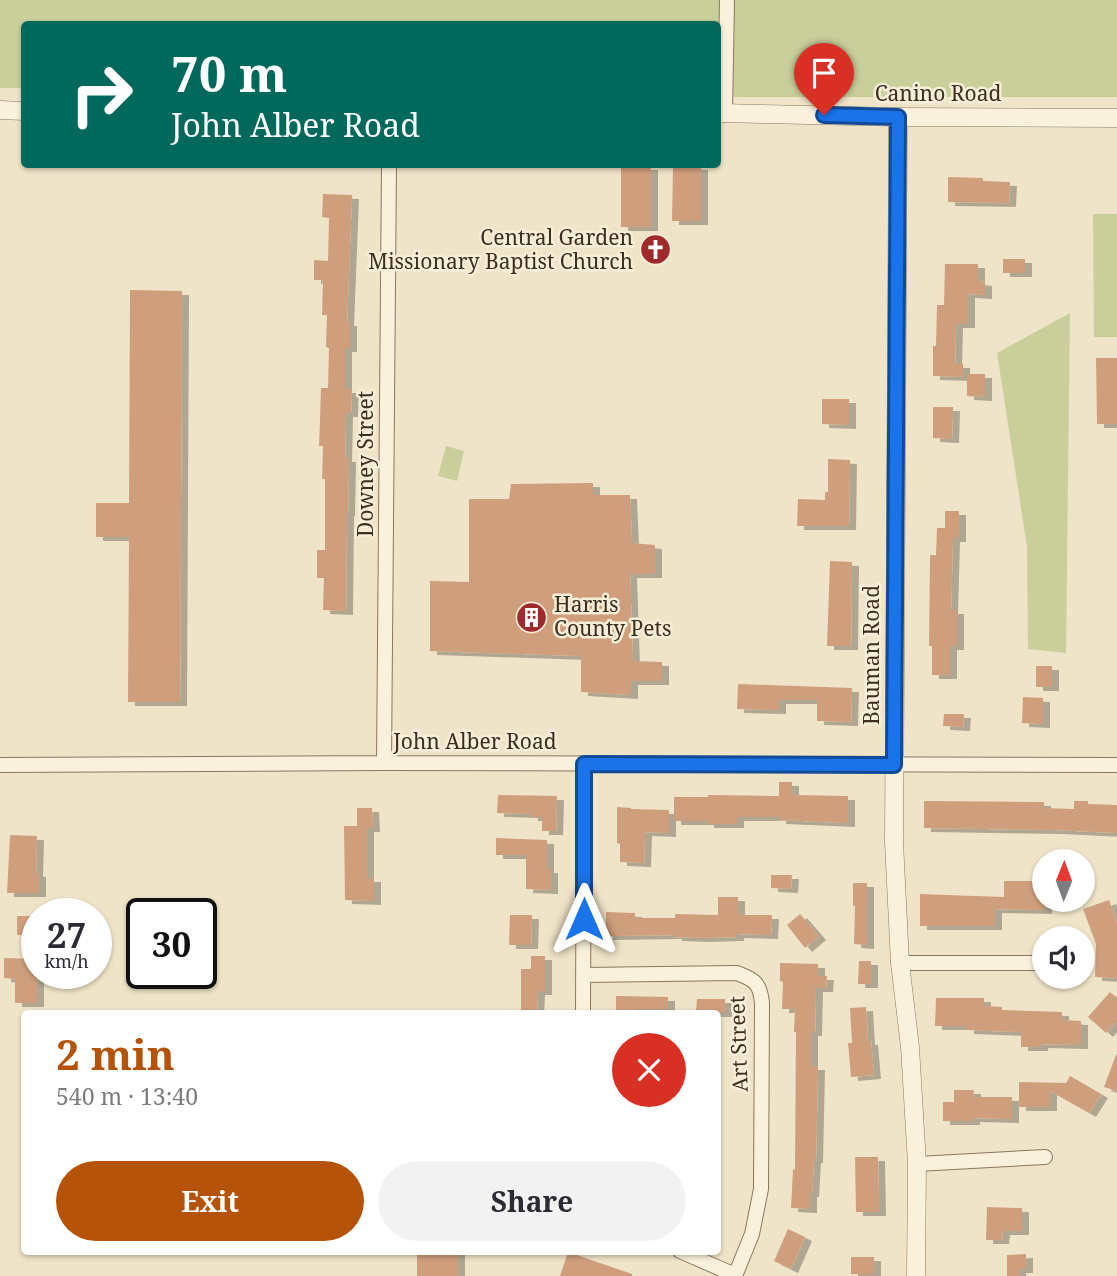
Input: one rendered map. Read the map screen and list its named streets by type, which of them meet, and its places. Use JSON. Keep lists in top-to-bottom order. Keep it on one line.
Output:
{"streets":{"street":["Canino Road","Downey Street","Bauman Road","John Alber Road","Art Street"]},"crossings":[["Canino Road","Bauman Road"],["Downey Street","John Alber Road"],["Bauman Road","John Alber Road"]],"places":{"church":["Central Garden Missionary Baptist Church"],"building":["Harris County Pets"]},"north":"top","page":{"turn":["70 m","John Alber Road"],"speed":"27 km/h","limit":"30","heading":["2 min","540 m · 13:40"],"buttons":["Exit","Share"]}}
